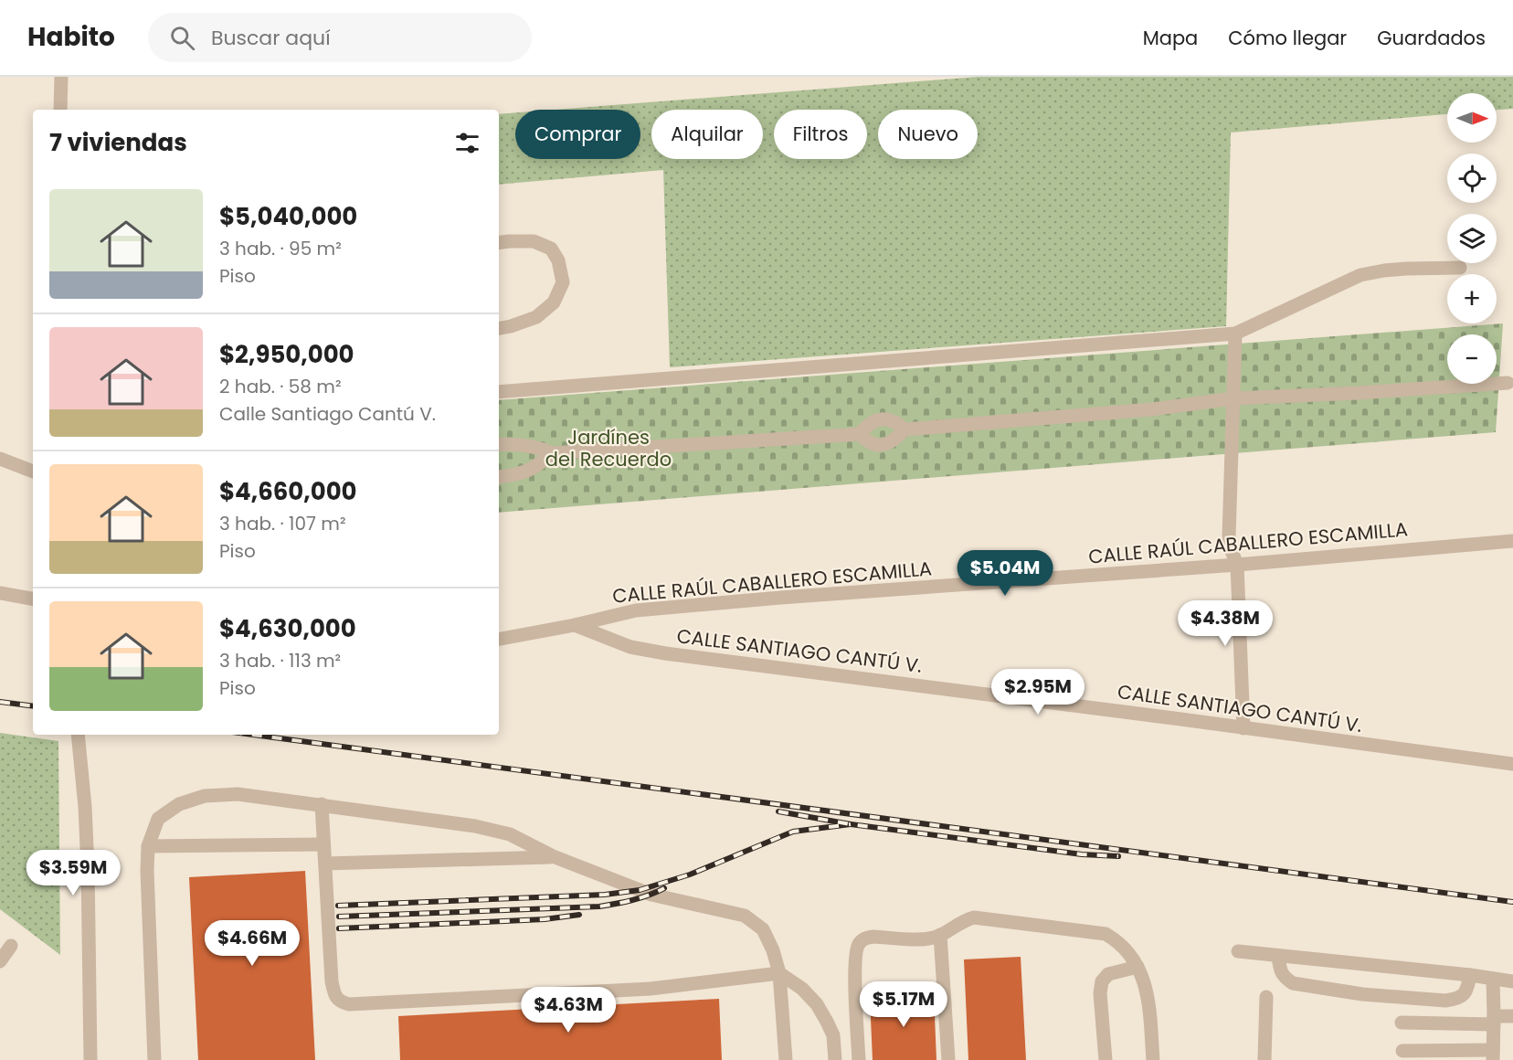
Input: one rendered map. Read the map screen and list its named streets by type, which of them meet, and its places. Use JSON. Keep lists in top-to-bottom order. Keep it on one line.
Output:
{"streets":{"street":["CALLE RAÚL CABALLERO ESCAMILLA","CALLE SANTIAGO CANTÚ V."]},"crossings":[["CALLE RAÚL CABALLERO ESCAMILLA","CALLE SANTIAGO CANTÚ V."]],"parks":["Jardínes del Recuerdo"],"north":"right","page":{"header":"Habito","search":"Buscar aquí","nav":["Mapa","Cómo llegar","Guardados"],"map_buttons":["+","−"],"chip":["Comprar","Alquilar","Filtros","Nuevo"],"heading":"7 viviendas","list":[{"name":"$5,040,000","note":"3 hab. · 95 m² · Piso"},{"name":"$2,950,000","note":"2 hab. · 58 m² · Calle Santiago Cantú V."},{"name":"$4,660,000","note":"3 hab. · 107 m² · Piso"},{"name":"$4,630,000","note":"3 hab. · 113 m² · Piso"}],"price":["$5.04M","$4.38M","$2.95M","$3.59M","$4.66M","$5.17M","$4.63M"]}}
